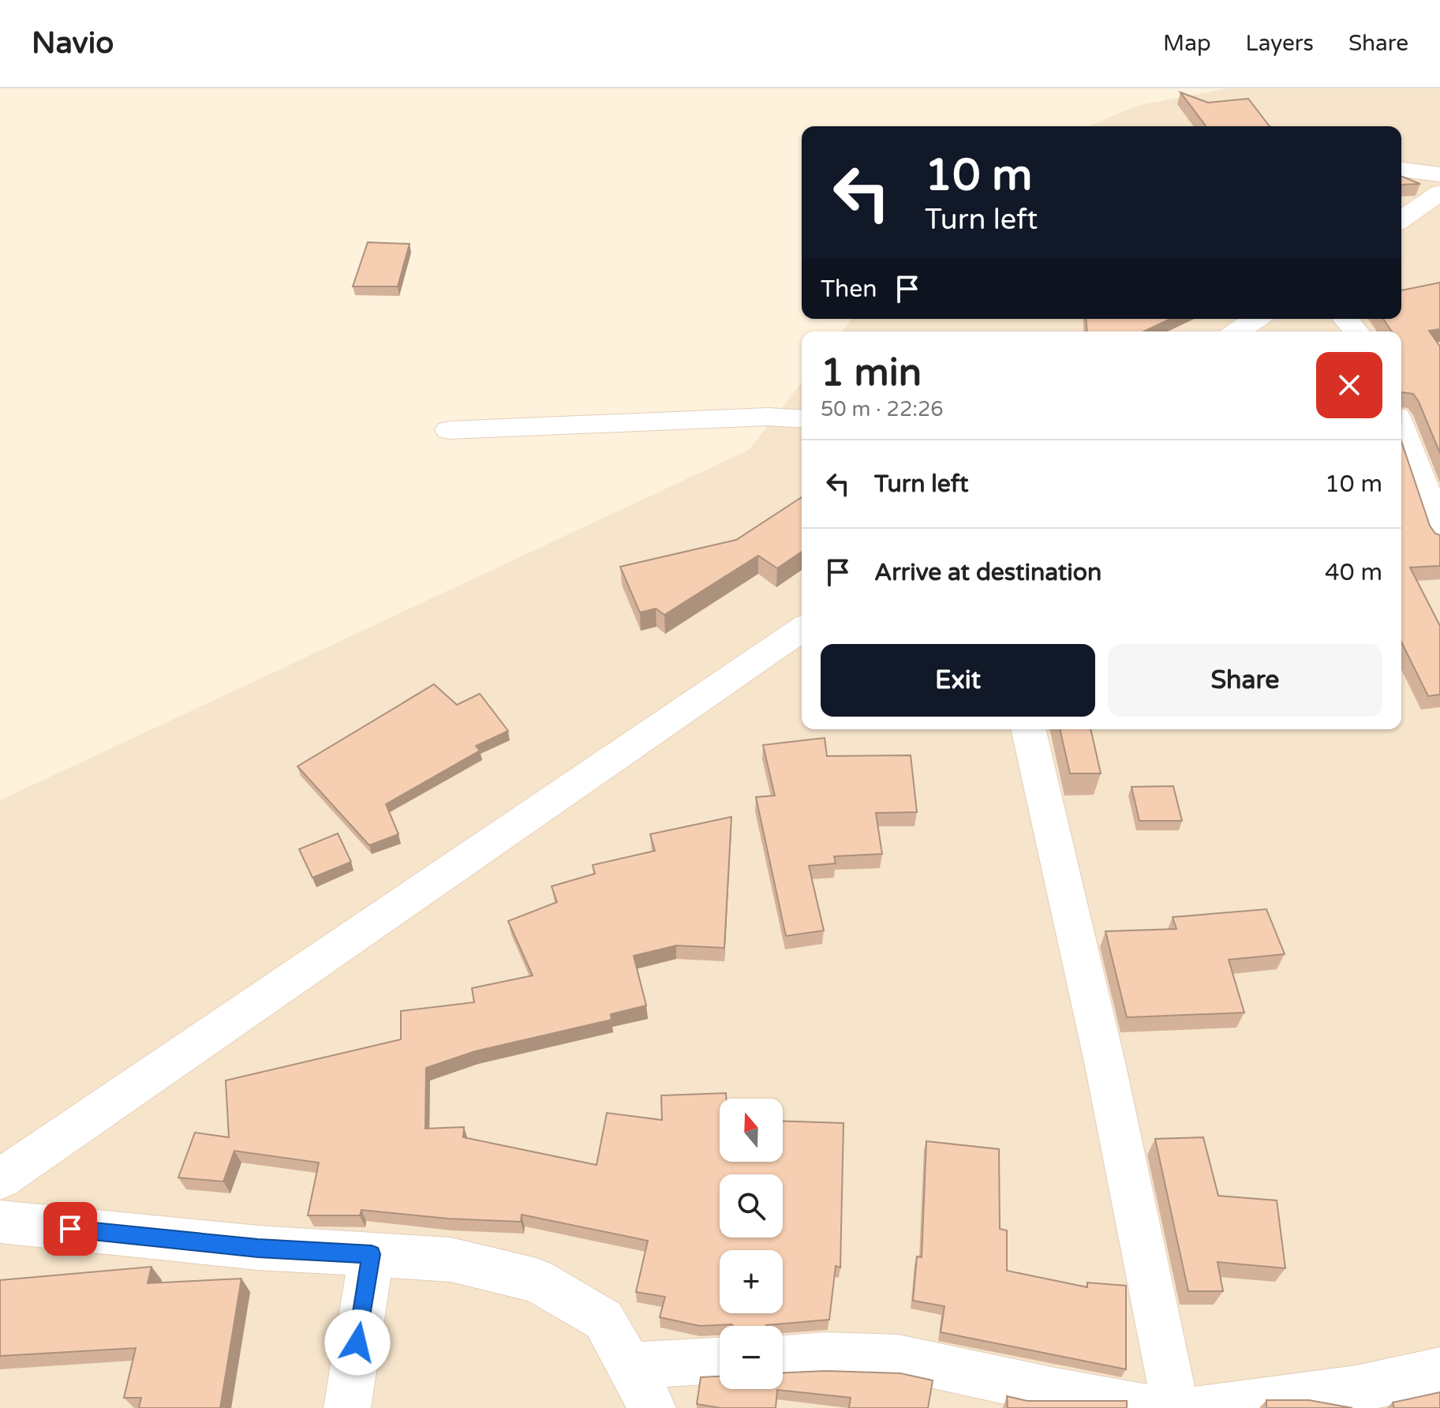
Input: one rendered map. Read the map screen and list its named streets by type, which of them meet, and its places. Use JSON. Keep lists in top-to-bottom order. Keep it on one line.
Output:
{"north":"top","page":{"header":"Navio","nav":["Map","Layers","Share"],"turn":["10 m","Turn left"],"then":"Then","heading":["1 min","50 m · 22:26"],"list":[{"name":"Turn left","value":"10 m"},{"name":"Arrive at destination","value":"40 m"}],"buttons":["Exit","Share"],"map_buttons":["+","−"]}}
